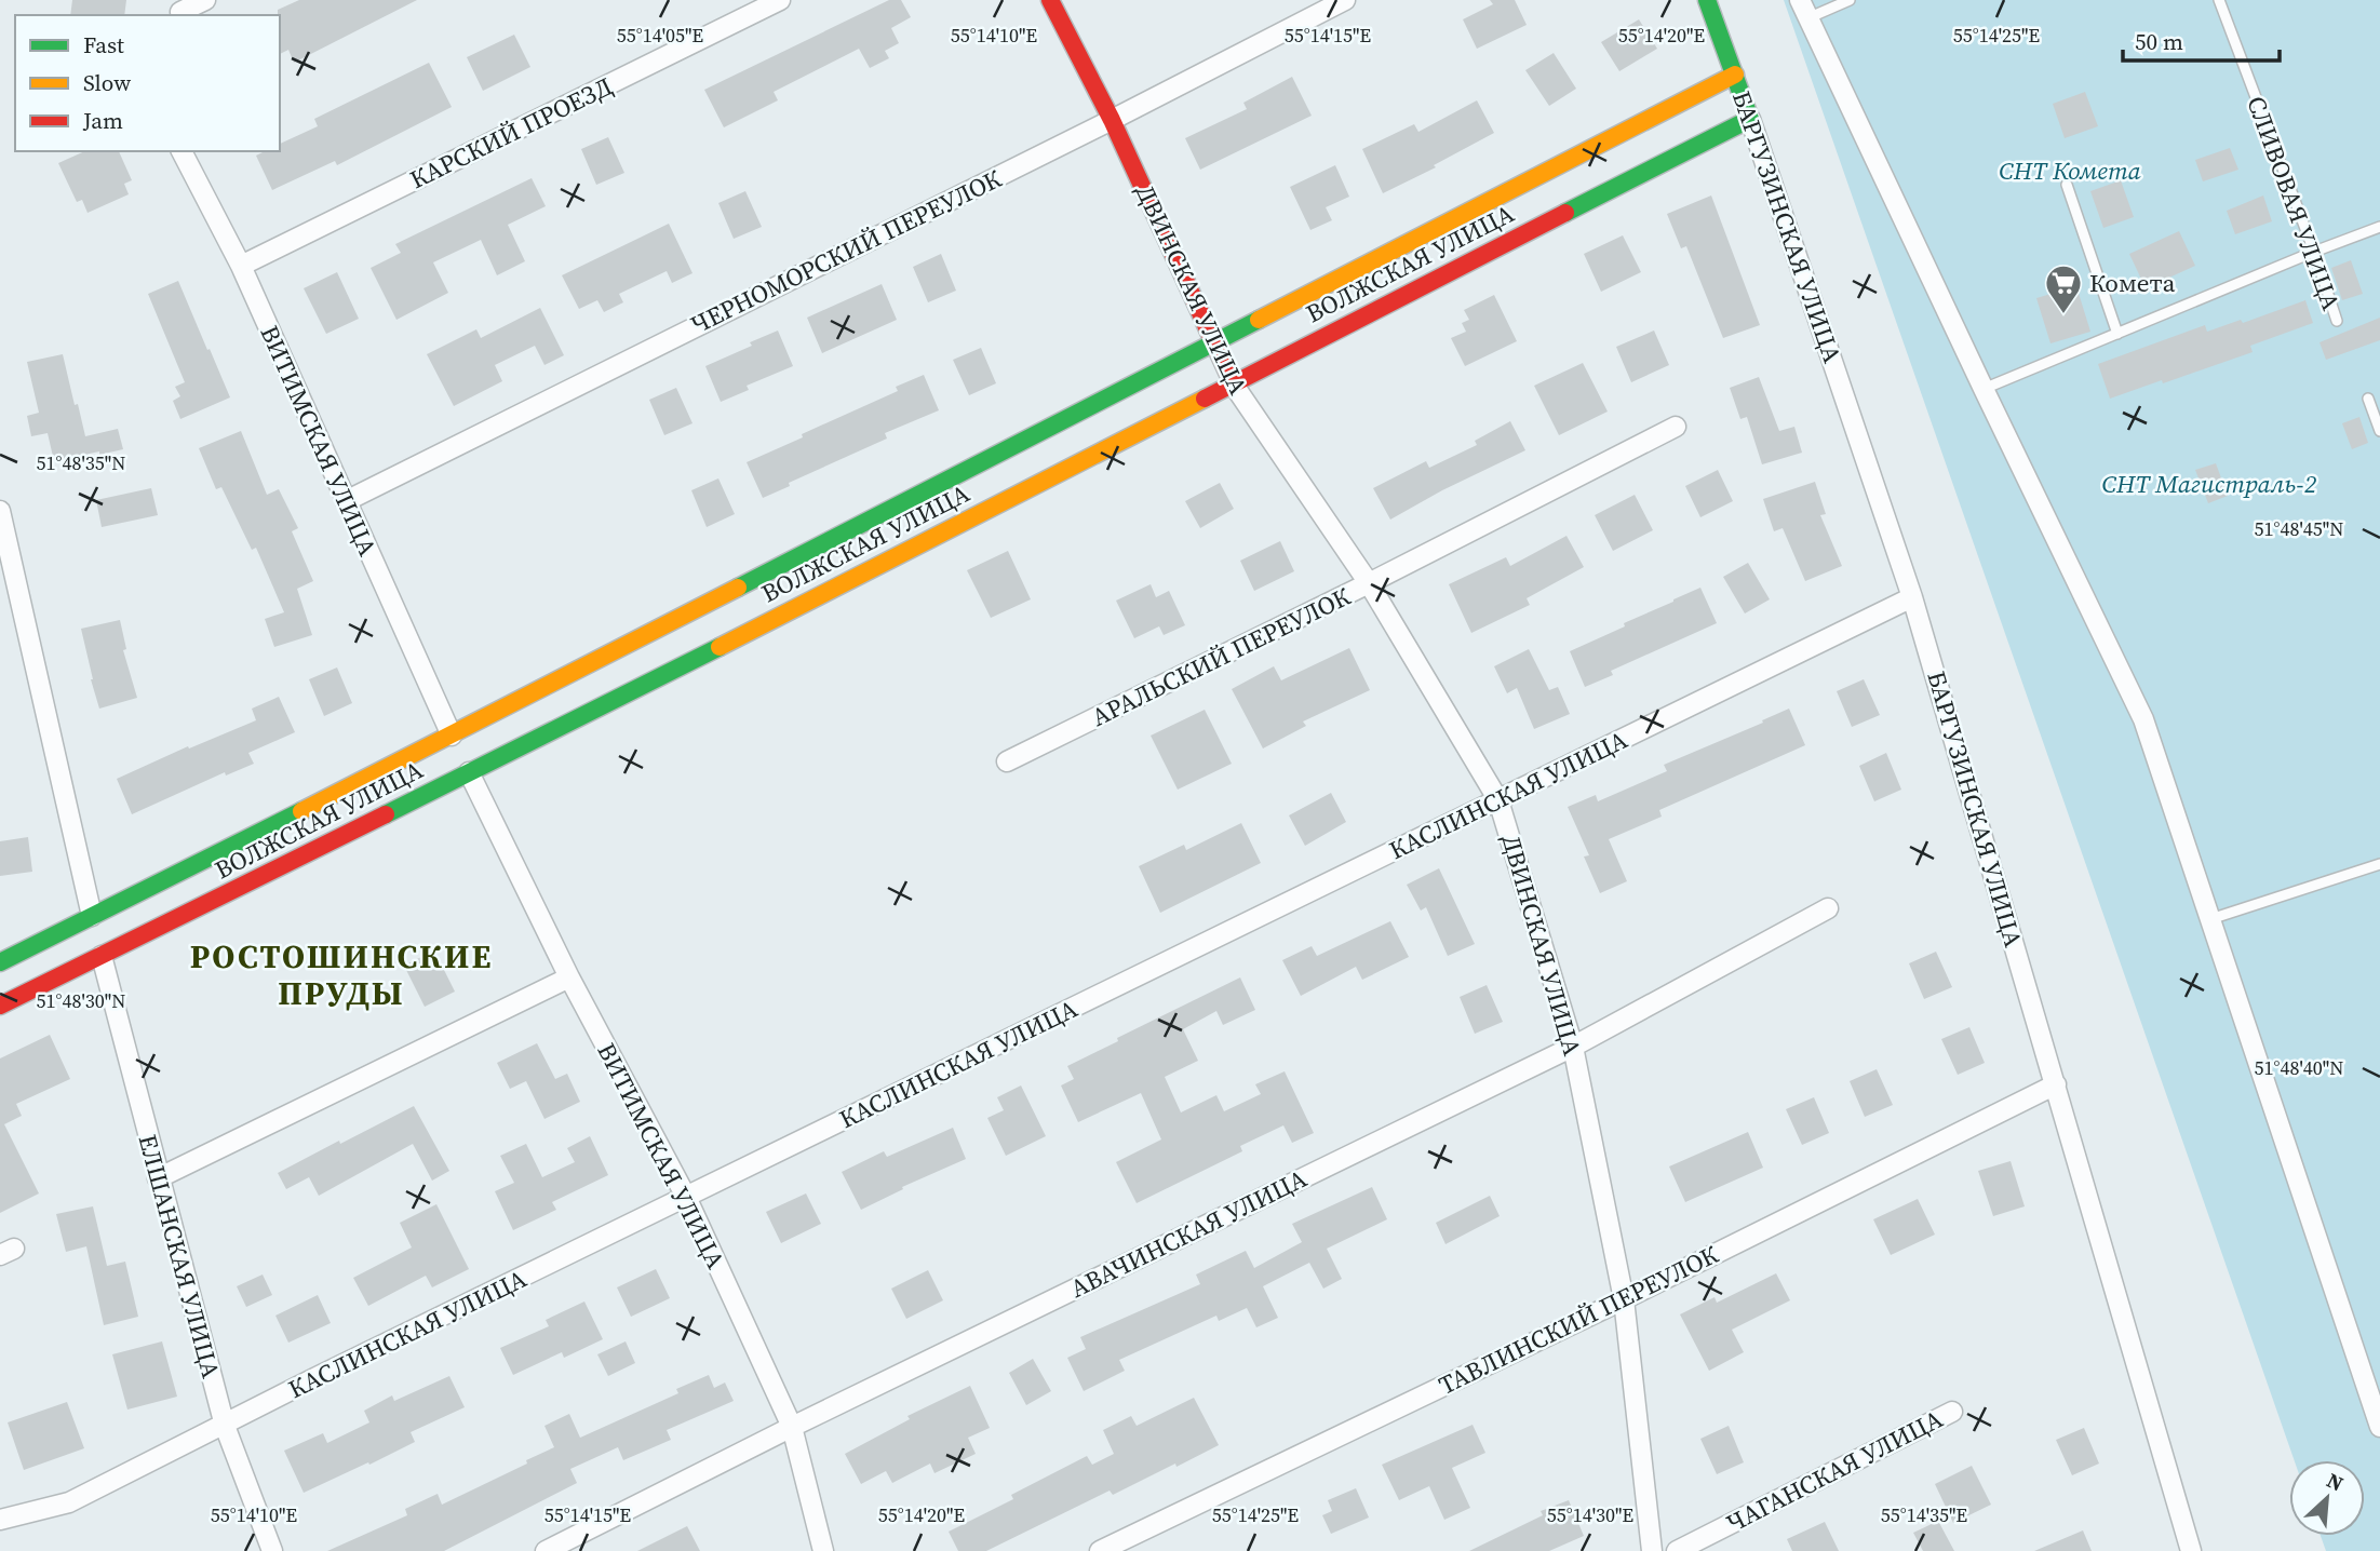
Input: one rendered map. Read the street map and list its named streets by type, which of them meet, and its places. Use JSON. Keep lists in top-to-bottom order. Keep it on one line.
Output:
{"streets":{"street":["КАРСКИЙ ПРОЕЗД","БАРГУЗИНСКАЯ УЛИЦА","ЧЕРНОМОРСКИЙ ПЕРЕУЛОК","ВОЛЖСКАЯ УЛИЦА","ДВИНСКАЯ УЛИЦА","ВИТИМСКАЯ УЛИЦА","АРАЛЬСКИЙ ПЕРЕУЛОК","КАСЛИНСКАЯ УЛИЦА","АВАЧИНСКАЯ УЛИЦА","ЕЛШАНСКАЯ УЛИЦА","ТАВЛИНСКИЙ ПЕРЕУЛОК","ЧАГАНСКАЯ УЛИЦА"],"lane":["СЛИВОВАЯ УЛИЦА"]},"crossings":[["КАРСКИЙ ПРОЕЗД","ВИТИМСКАЯ УЛИЦА"],["БАРГУЗИНСКАЯ УЛИЦА","ВОЛЖСКАЯ УЛИЦА"],["БАРГУЗИНСКАЯ УЛИЦА","КАСЛИНСКАЯ УЛИЦА"],["БАРГУЗИНСКАЯ УЛИЦА","ТАВЛИНСКИЙ ПЕРЕУЛОК"],["ЧЕРНОМОРСКИЙ ПЕРЕУЛОК","ДВИНСКАЯ УЛИЦА"],["ЧЕРНОМОРСКИЙ ПЕРЕУЛОК","ВИТИМСКАЯ УЛИЦА"],["ВОЛЖСКАЯ УЛИЦА","ДВИНСКАЯ УЛИЦА"],["ВОЛЖСКАЯ УЛИЦА","ВИТИМСКАЯ УЛИЦА"],["ВОЛЖСКАЯ УЛИЦА","ЕЛШАНСКАЯ УЛИЦА"],["ДВИНСКАЯ УЛИЦА","АРАЛЬСКИЙ ПЕРЕУЛОК"],["ДВИНСКАЯ УЛИЦА","КАСЛИНСКАЯ УЛИЦА"],["ДВИНСКАЯ УЛИЦА","АВАЧИНСКАЯ УЛИЦА"],["ДВИНСКАЯ УЛИЦА","ТАВЛИНСКИЙ ПЕРЕУЛОК"],["ВИТИМСКАЯ УЛИЦА","КАСЛИНСКАЯ УЛИЦА"],["ВИТИМСКАЯ УЛИЦА","АВАЧИНСКАЯ УЛИЦА"],["КАСЛИНСКАЯ УЛИЦА","ЕЛШАНСКАЯ УЛИЦА"]],"districts":["РОСТОШИНСКИЕ ПРУДЫ"],"parks":["СНТ Комета","СНТ Магистраль-2"],"places":{"supermarket":["Комета"]},"legend":["Fast","Slow","Jam"],"scale_bar":"50 m","north":"top right","coordinates":["55°14'05\"E","55°14'10\"E","55°14'15\"E","55°14'20\"E","55°14'25\"E","51°48'35\"N","51°48'45\"N","51°48'30\"N","51°48'40\"N","55°14'30\"E","55°14'35\"E"]}
